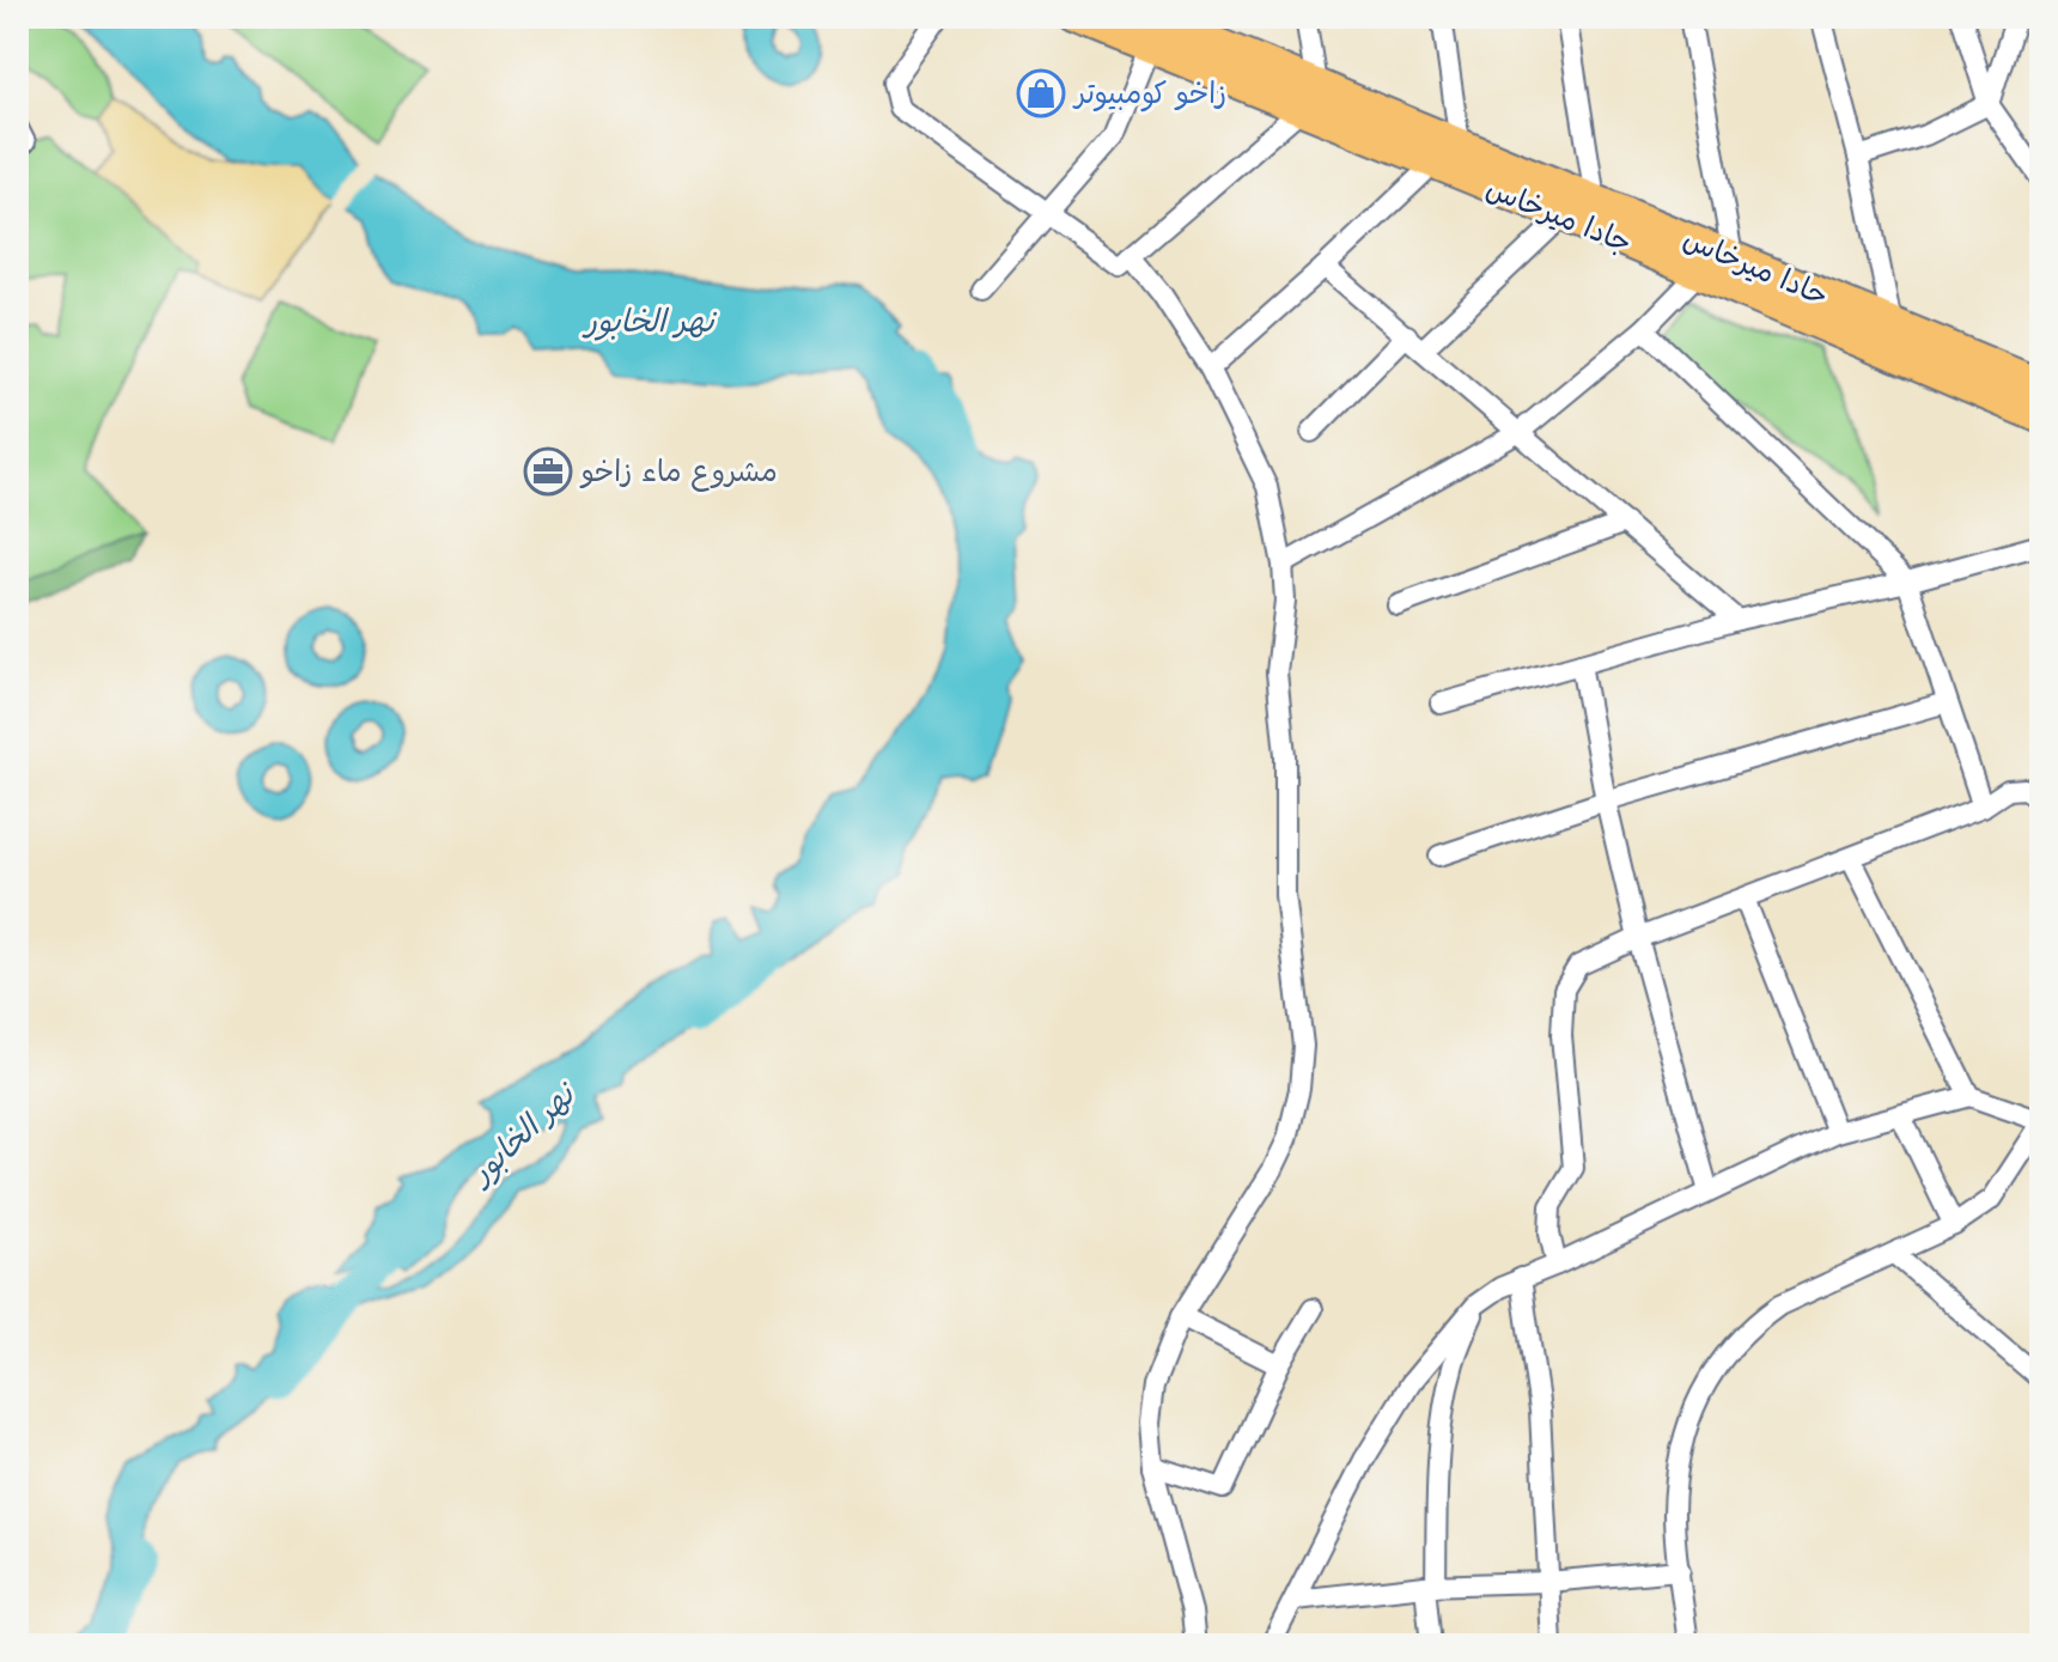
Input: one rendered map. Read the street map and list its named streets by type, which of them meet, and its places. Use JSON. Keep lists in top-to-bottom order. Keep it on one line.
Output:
{"streets":{"main road":["جادا ميرخاس","حادا ميرخاس"]},"crossings":[["جادا ميرخاس","حادا ميرخاس"]],"water":["نهر الخابور"],"places":{"shop":["زاخو كومبيوتر"],"office":["مشروع ماء زاخو"]}}
